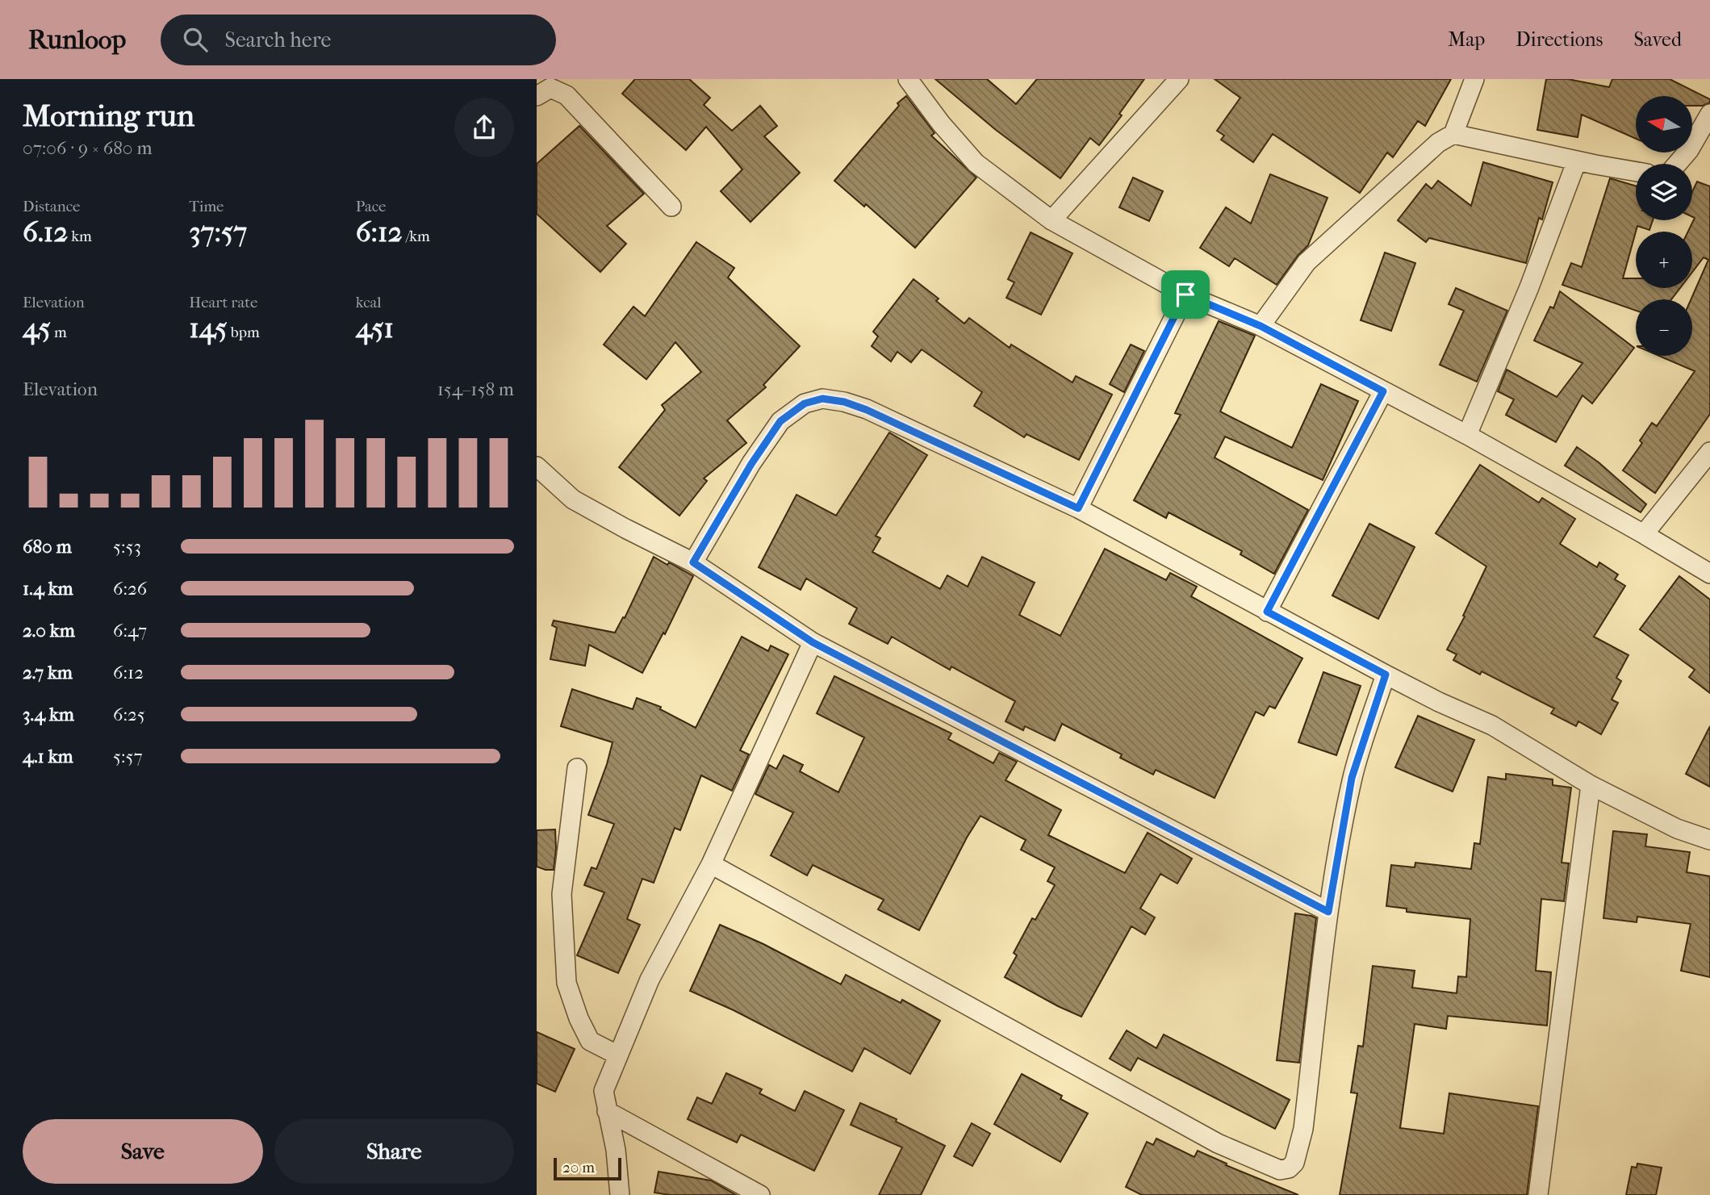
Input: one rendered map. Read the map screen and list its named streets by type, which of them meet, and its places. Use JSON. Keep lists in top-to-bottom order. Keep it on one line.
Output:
{"scale_bar":"20 m","north":"left","page":{"header":"Runloop","search":"Search here","nav":["Map","Directions","Saved"],"heading":["Morning run","07:06 · 9 × 680 m"],"map_buttons":["+","−"],"stats":[["Distance","6.12 km"],["Time","37:57"],["Pace","6:12 /km"],["Elevation","45 m"],["Heart rate","145 bpm"],["kcal","451"]],"chart":["Elevation","154–158 m"],"list":[{"name":"680 m","note":"5:53"},{"name":"1.4 km","note":"6:26"},{"name":"2.0 km","note":"6:47"},{"name":"2.7 km","note":"6:12"},{"name":"3.4 km","note":"6:25"},{"name":"4.1 km","note":"5:57"}],"buttons":["Save","Share"],"scale":"20 m"}}
